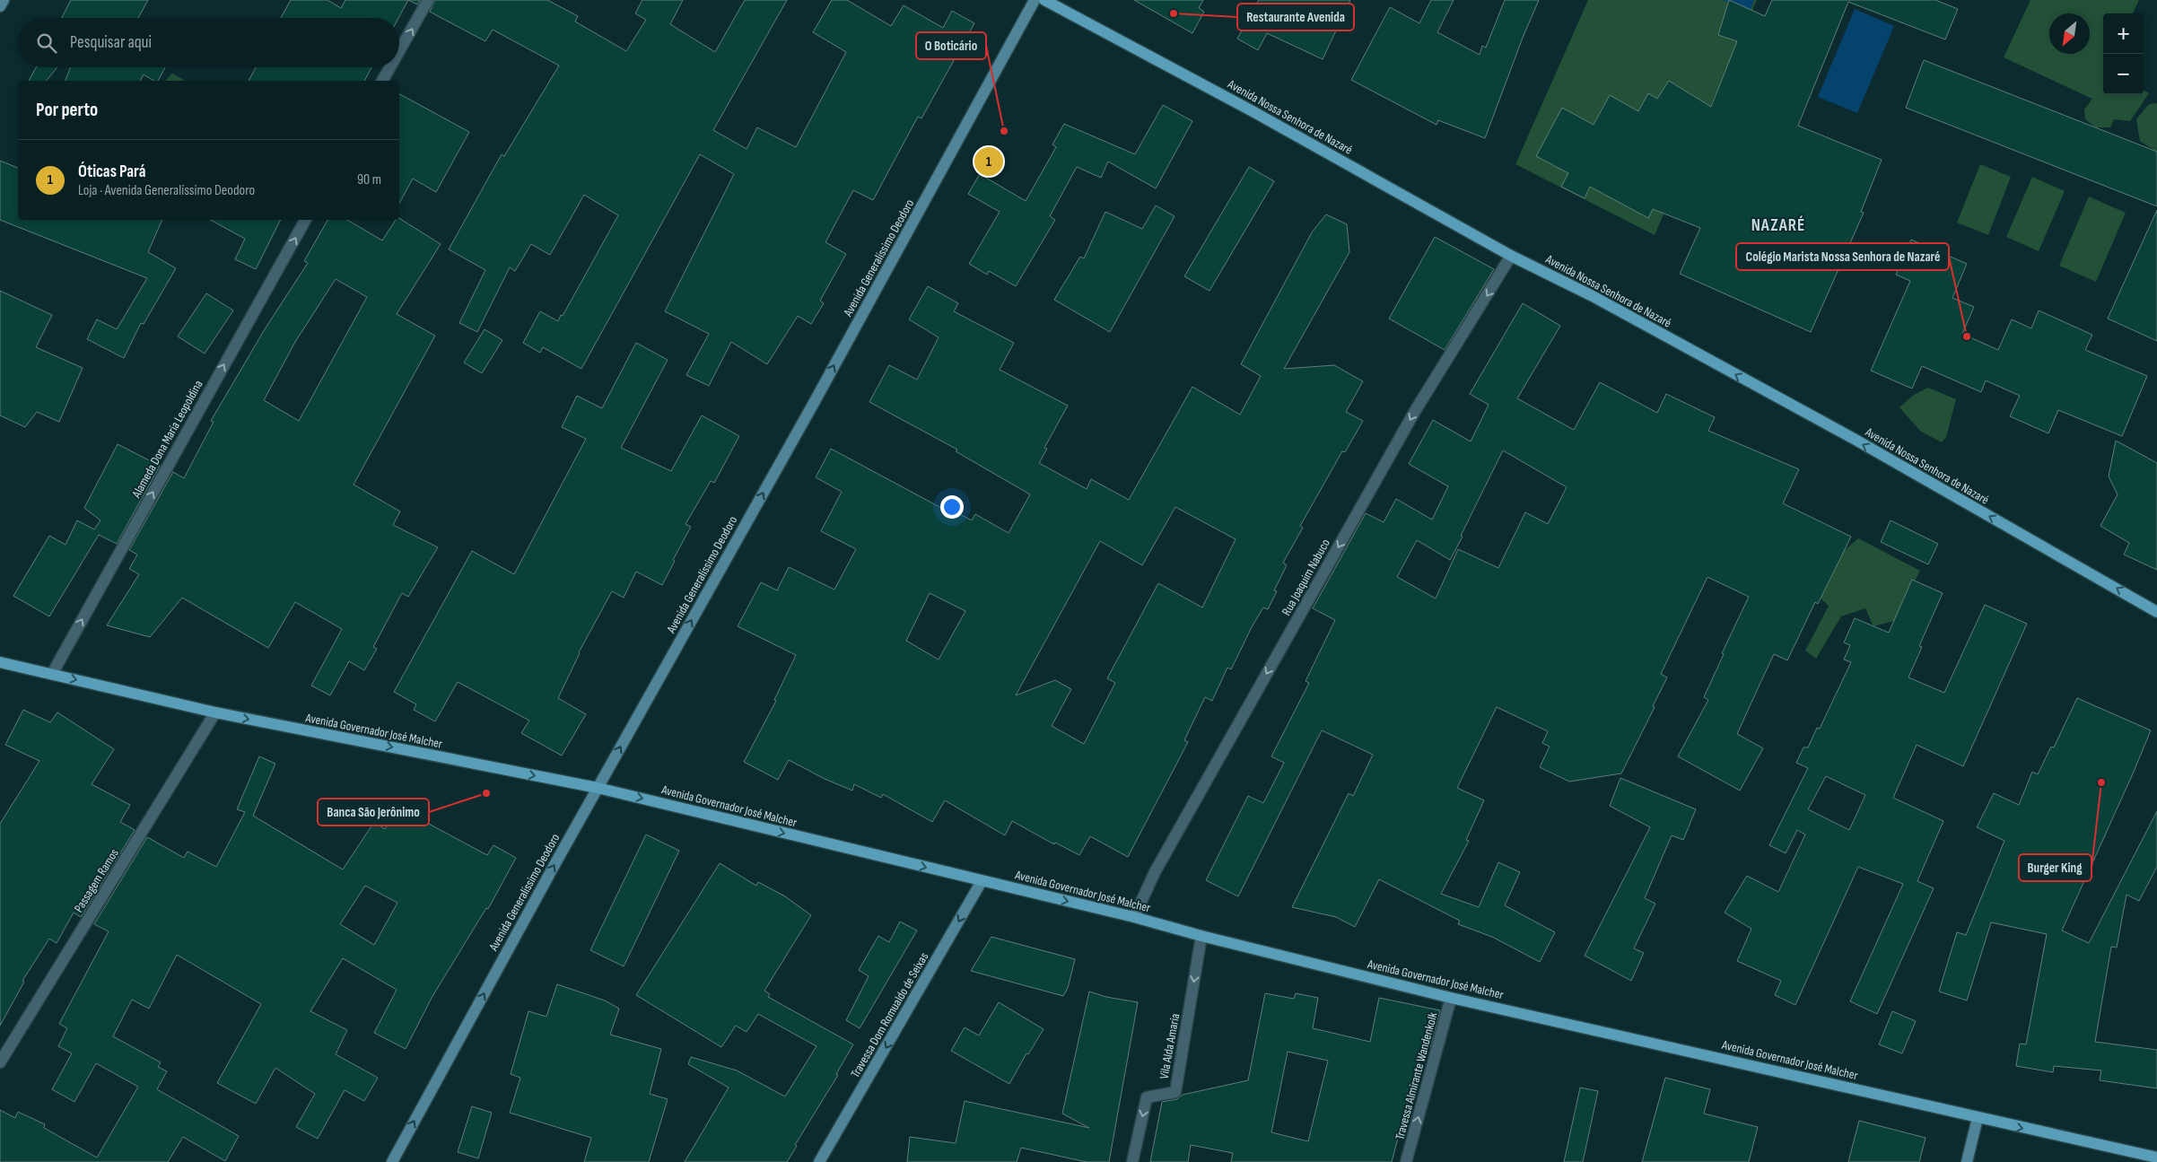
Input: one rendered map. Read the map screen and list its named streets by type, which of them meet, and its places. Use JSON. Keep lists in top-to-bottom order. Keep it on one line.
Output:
{"streets":{"main road":["Avenida Nossa Senhora de Nazaré","Avenida Governador José Malcher"],"street":["Avenida Generalíssimo Deodoro","Alameda Dona Maria Leopoldina","Rua Joaquim Nabuco","Passagem Ramos","Travessa Dom Romualdo de Seixas","Vila Alda Amaria","Travessa Almirante Wandenkolk"]},"crossings":[["Avenida Nossa Senhora de Nazaré","Rua Joaquim Nabuco"],["Avenida Generalíssimo Deodoro","Avenida Governador José Malcher"],["Alameda Dona Maria Leopoldina","Avenida Governador José Malcher"],["Rua Joaquim Nabuco","Avenida Governador José Malcher"],["Avenida Governador José Malcher","Passagem Ramos"],["Avenida Governador José Malcher","Travessa Dom Romualdo de Seixas"],["Avenida Governador José Malcher","Vila Alda Amaria"],["Avenida Governador José Malcher","Travessa Almirante Wandenkolk"]],"one_way":["Avenida Nossa Senhora de Nazaré","Avenida Generalíssimo Deodoro","Alameda Dona Maria Leopoldina","Rua Joaquim Nabuco","Avenida Governador José Malcher","Travessa Dom Romualdo de Seixas","Vila Alda Amaria","Travessa Almirante Wandenkolk"],"districts":["NAZARÉ"],"places":["Restaurante Avenida","O Boticário","Colégio Marista Nossa Senhora de Nazaré","Burger King","Banca São Jerônimo"],"north":"bottom left","page":{"map_buttons":["+","−"],"search":"Pesquisar aqui","heading":"Por perto","list":[{"mark":"1","name":"Óticas Pará","note":"Loja · Avenida Generalíssimo Deodoro","value":"90 m"}],"pins":"1"}}
